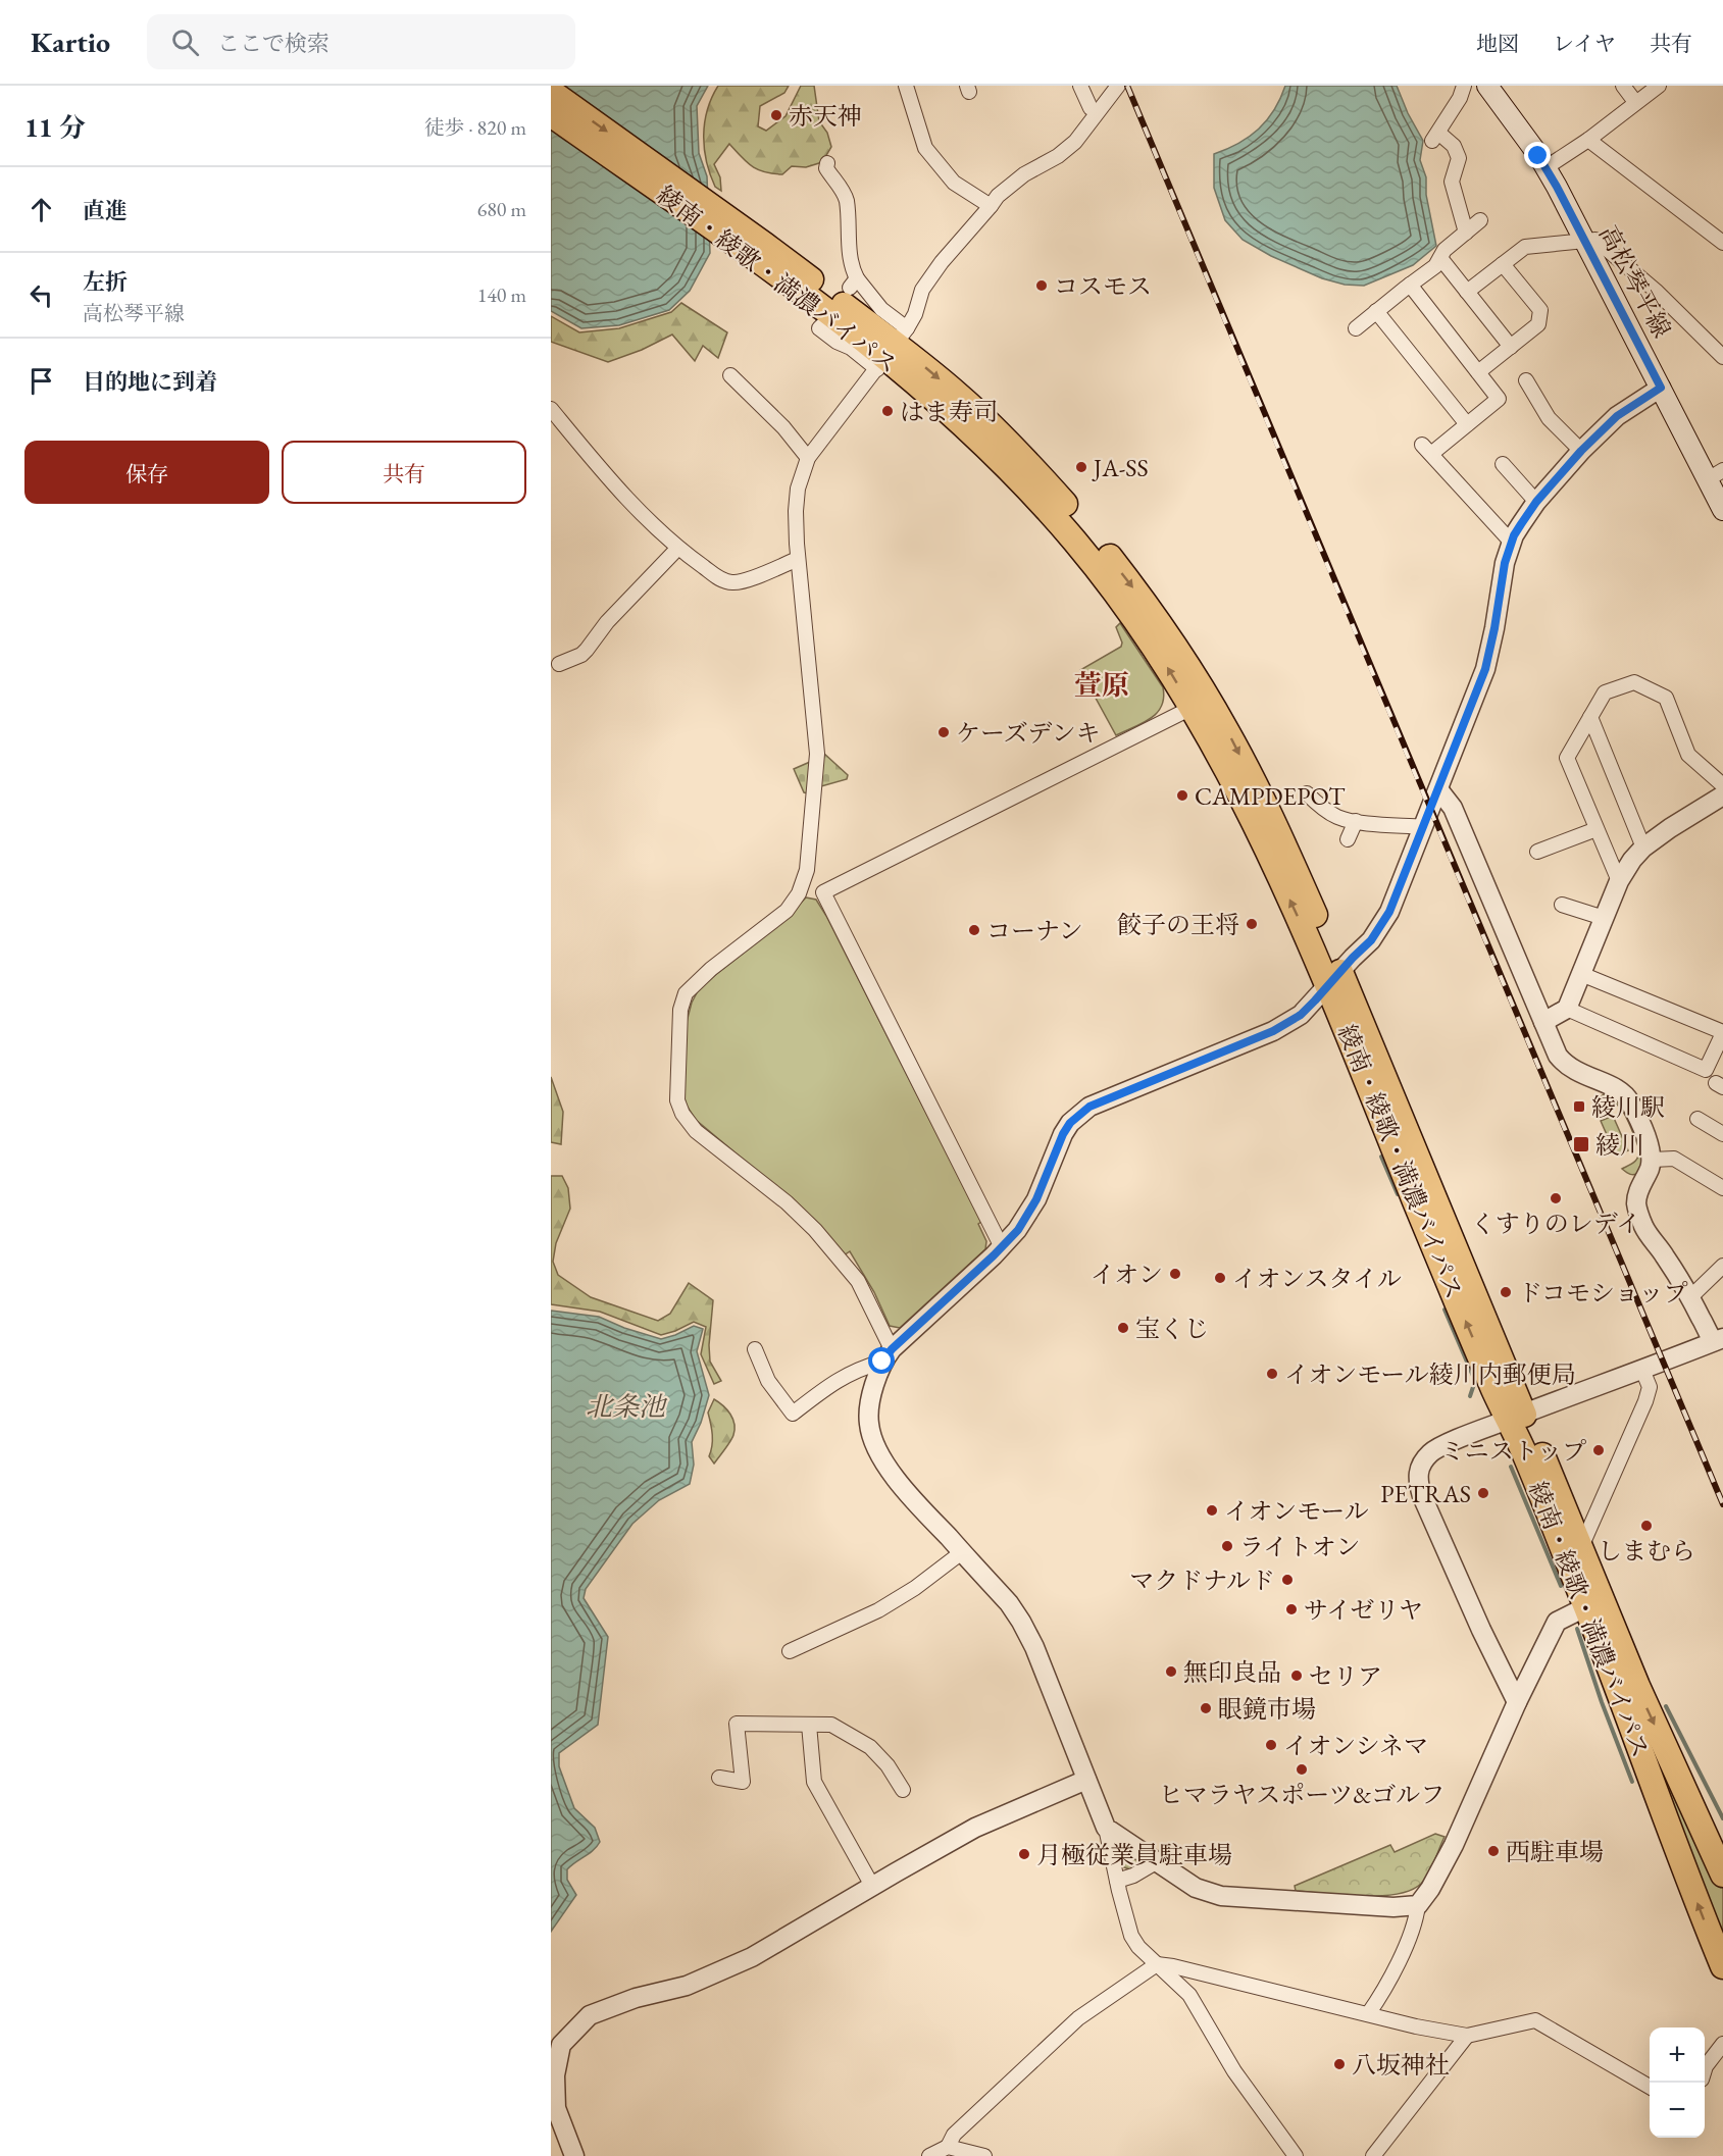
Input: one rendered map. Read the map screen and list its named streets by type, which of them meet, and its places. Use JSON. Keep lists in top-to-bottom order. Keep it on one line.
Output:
{"streets":{"highway":["綾南・綾歌・満濃バイパス"],"main road":["高松琴平線"]},"districts":["萱原"],"water":["北条池"],"places":{"other":["赤天神","コスモス","はま寿司","JA-SS","ケーズデンキ","CAMPDEPOT","餃子の王将","コーナン","くすりのレデイ","イオン","イオンスタイル","ドコモショップ","宝くじ","イオンモール綾川内郵便局","ミニストップ","PETRAS","イオンモール","しまむら","ライトオン","マクドナルド","サイゼリヤ","無印良品","セリア","眼鏡市場","イオンシネマ","ヒマラヤスポーツ&ゴルフ","西駐車場","月極従業員駐車場","八坂神社"],"transit":["綾川駅","綾川"]},"page":{"header":"Kartio","search":"ここで検索","nav":["地図","レイヤ","共有"],"heading":["11 分","徒歩 · 820 m"],"list":[["直進","680 m"],["左折","高松琴平線","140 m"],"目的地に到着"],"buttons":["保存","共有"],"map_buttons":["+","−"]}}
